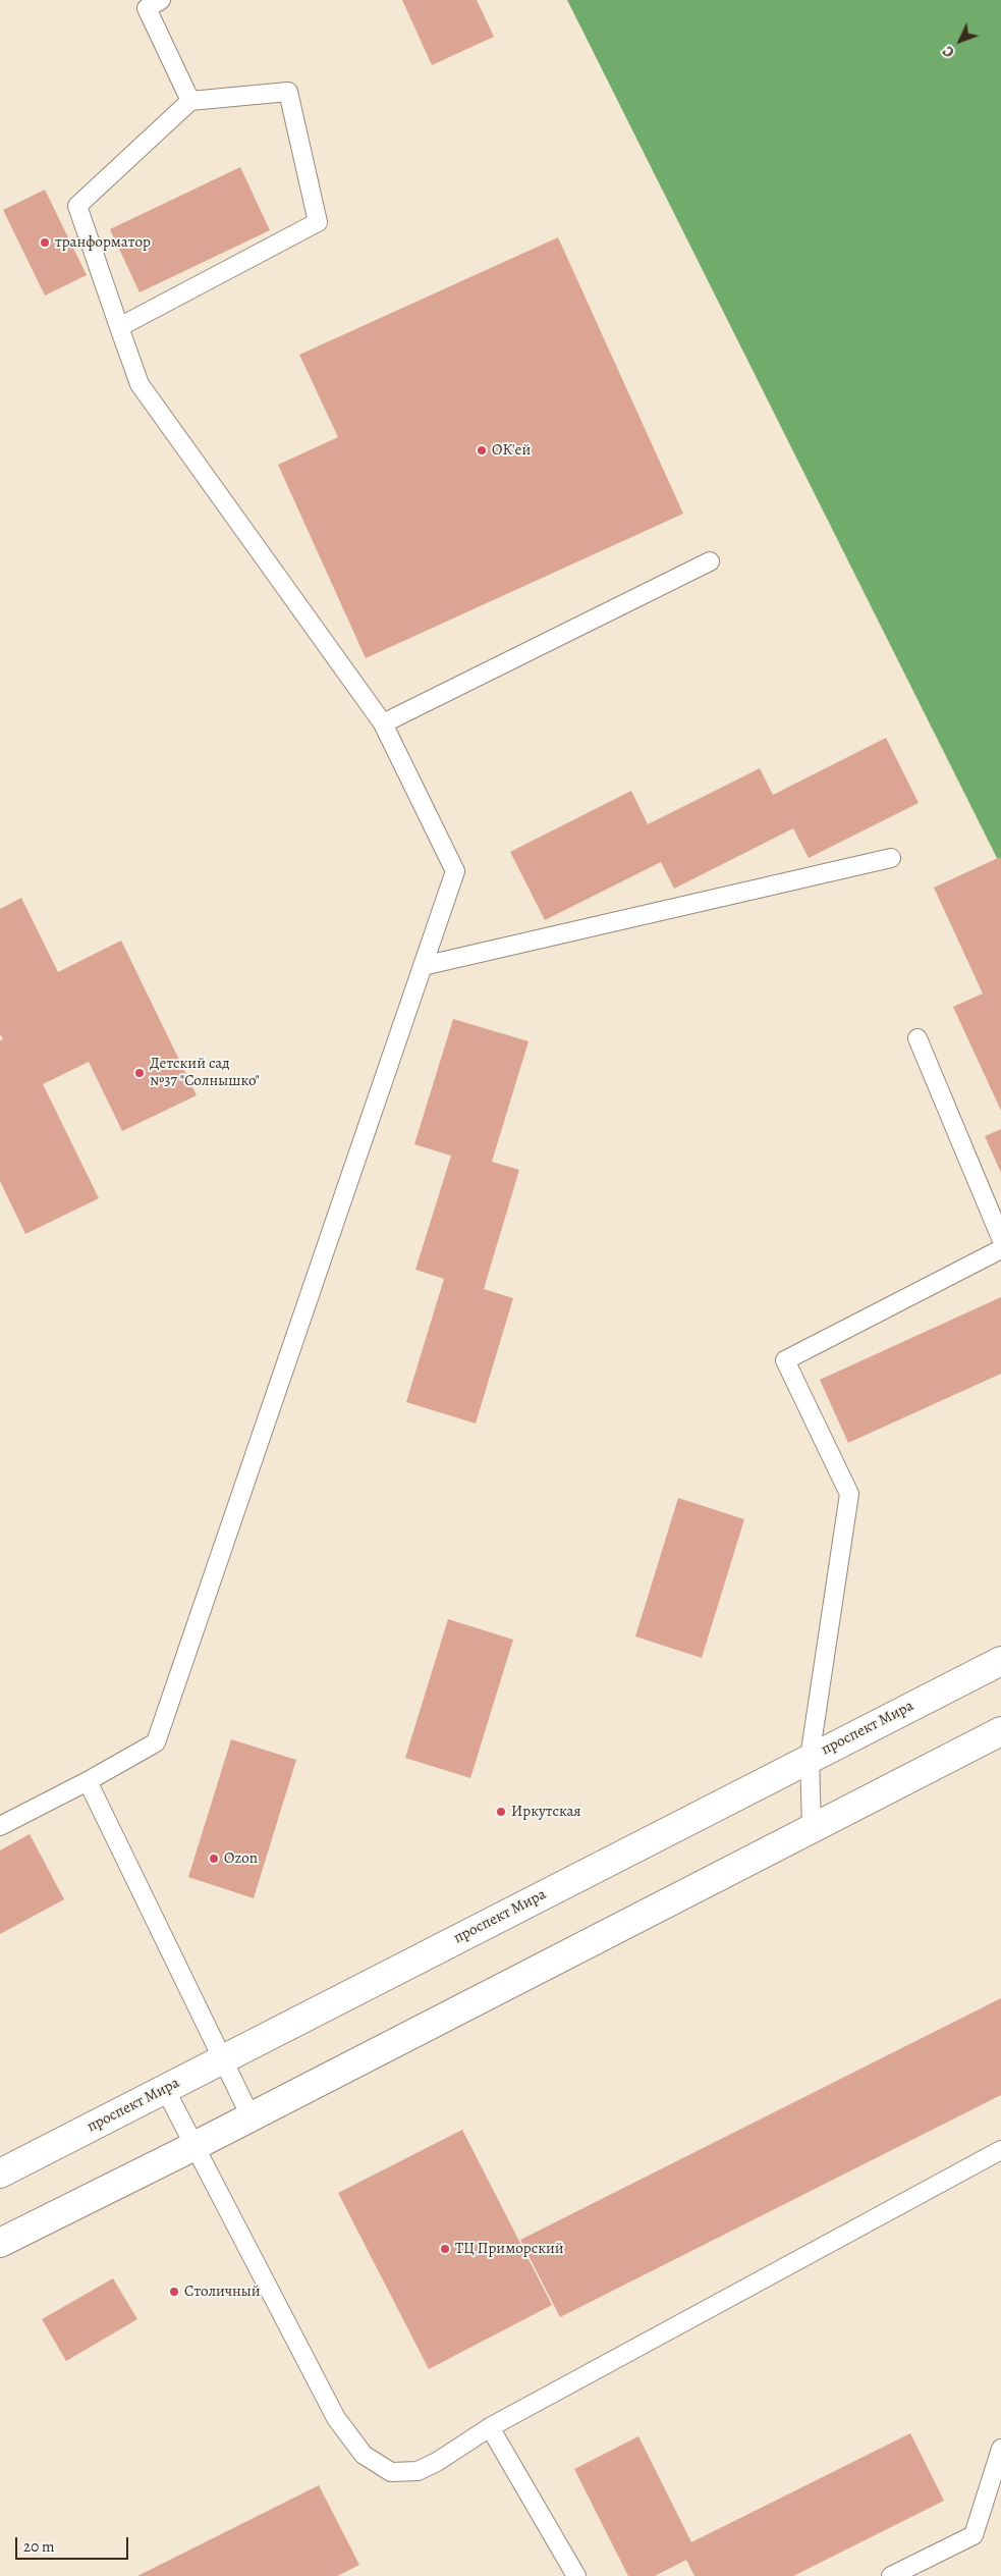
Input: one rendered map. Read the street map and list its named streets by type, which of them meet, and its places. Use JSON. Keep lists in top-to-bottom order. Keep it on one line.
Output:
{"streets":{"street":["проспект Мира"]},"places":["транформатор","ОК'ей","Детский сад №37 \"Солнышко\"","Иркутская","Ozon","ТЦ Приморский","Столичный"],"scale_bar":"20 m","north":"bottom left"}
